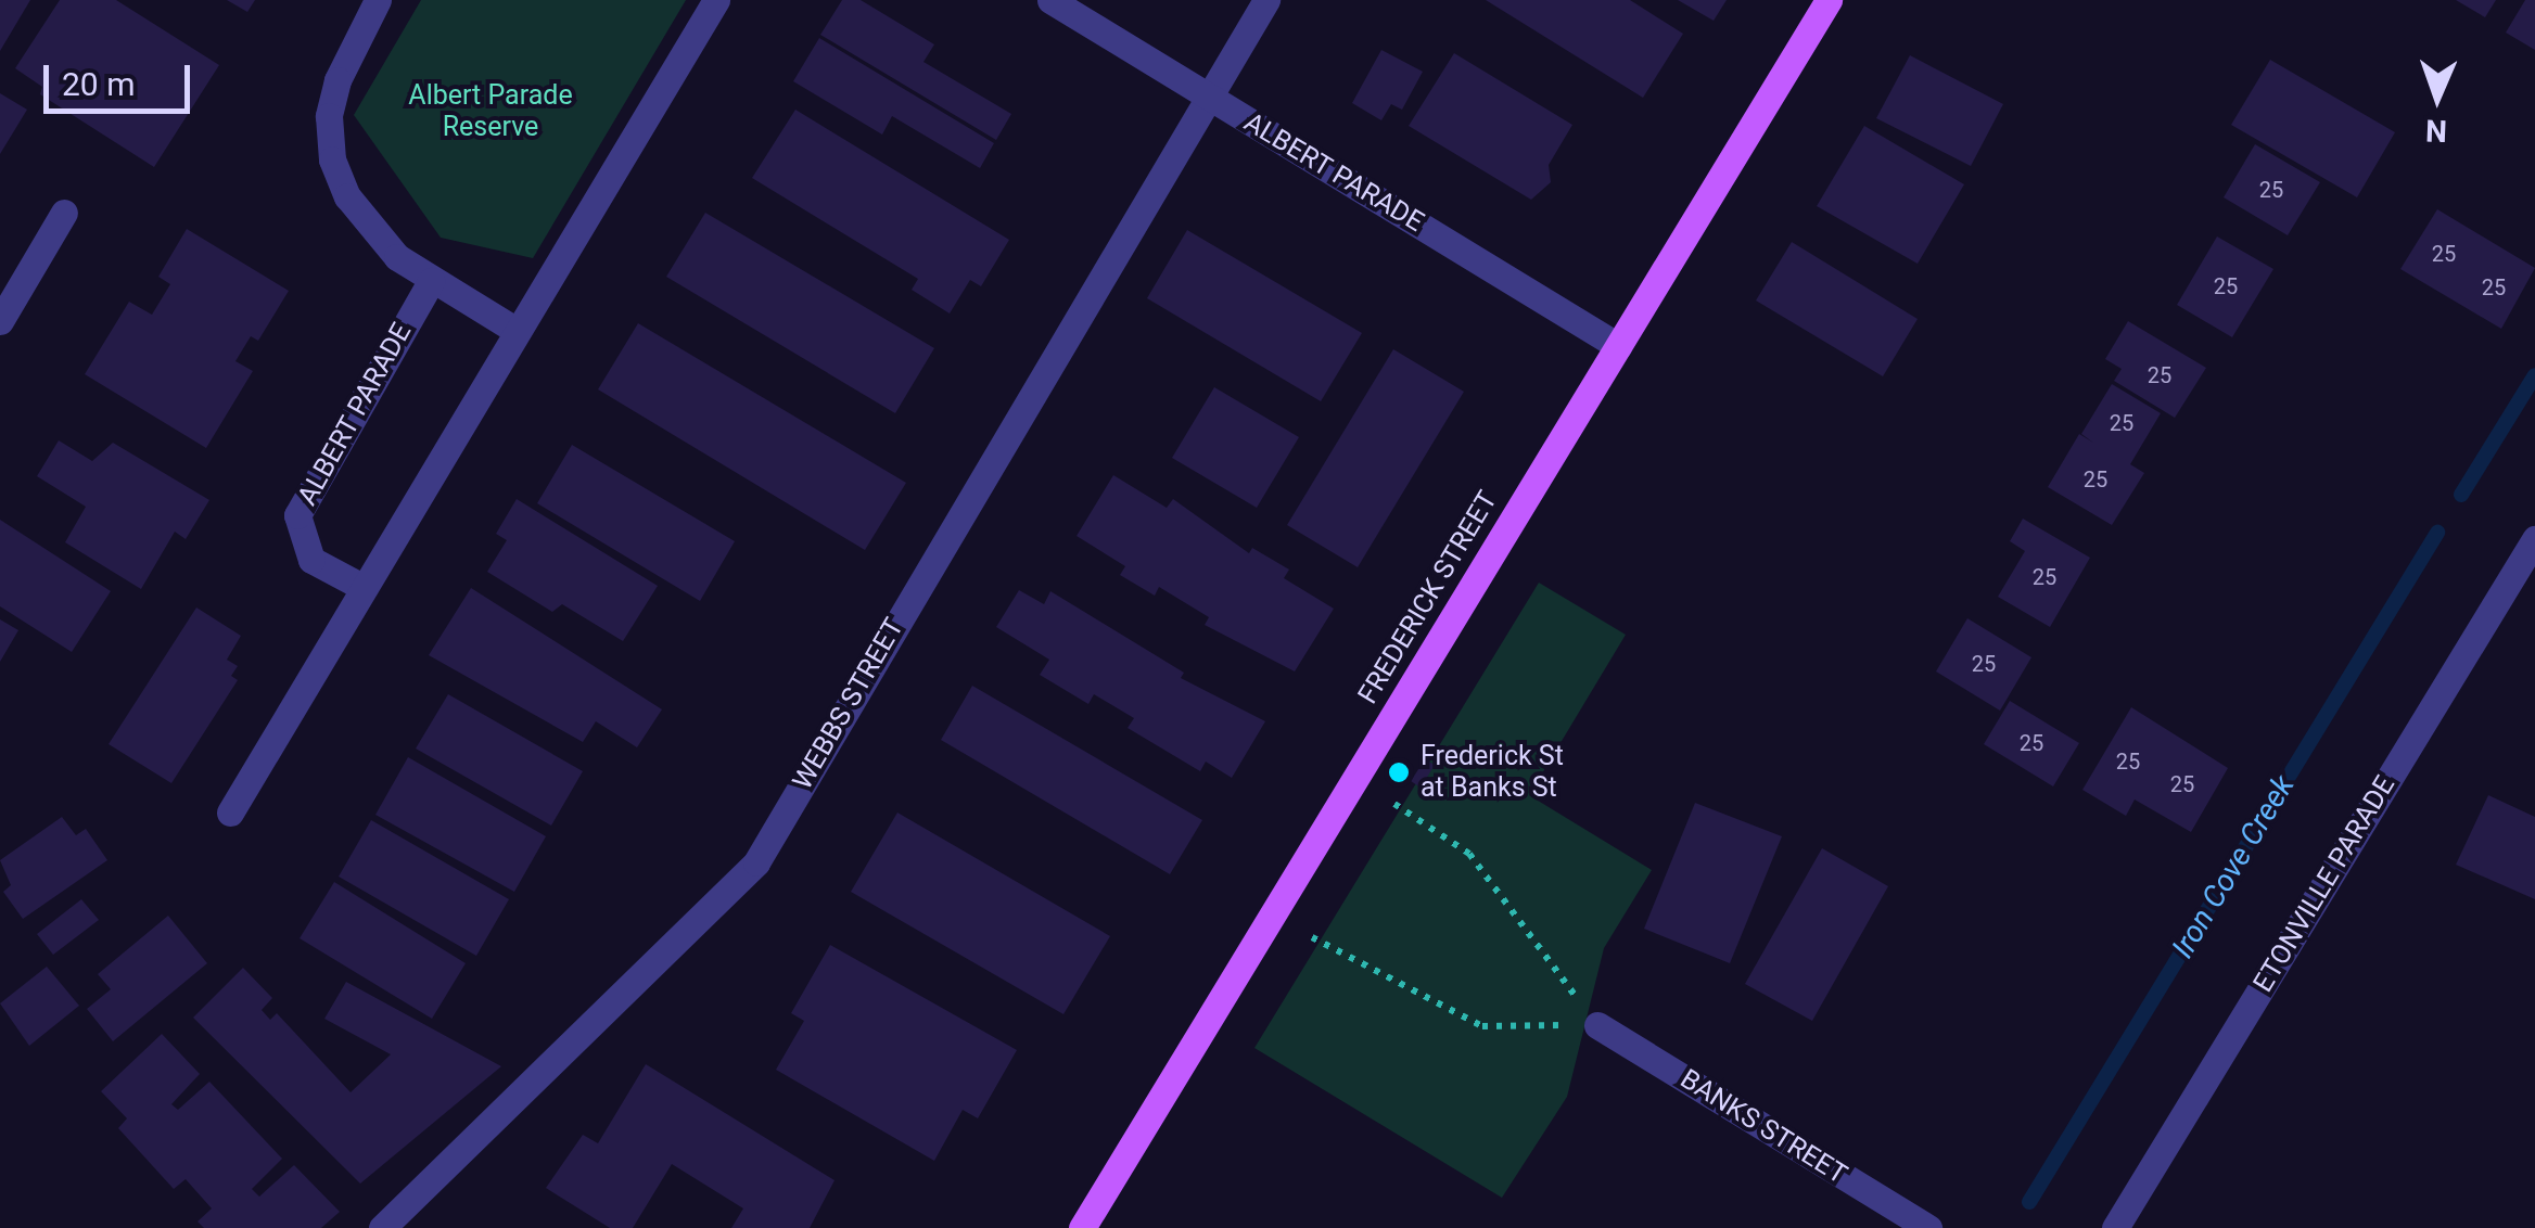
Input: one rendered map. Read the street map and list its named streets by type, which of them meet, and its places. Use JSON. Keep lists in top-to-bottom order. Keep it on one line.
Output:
{"streets":{"main road":["FREDERICK STREET"],"street":["ALBERT PARADE","WEBBS STREET","ETONVILLE PARADE","BANKS STREET"]},"crossings":[["ALBERT PARADE","FREDERICK STREET"],["ALBERT PARADE","WEBBS STREET"]],"water":["Iron Cove Creek"],"parks":["Albert Parade Reserve"],"places":["Frederick St at Banks St"],"house_numbers":["25","25","25","25","25","25","25","25","25","25","25","25"],"scale_bar":"20 m","north":"bottom"}
